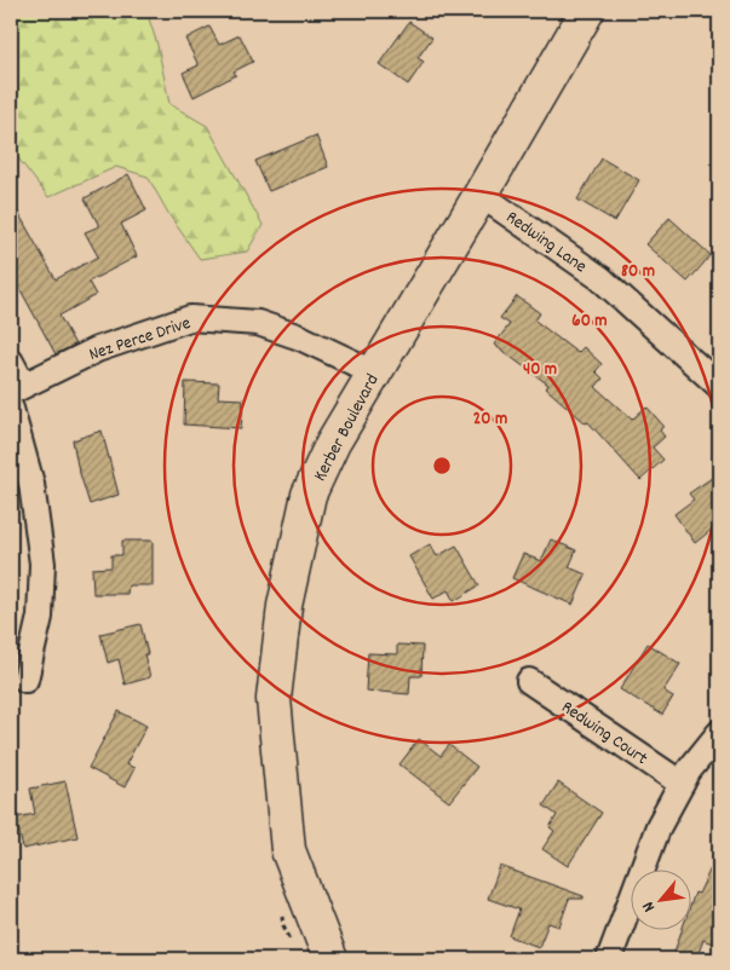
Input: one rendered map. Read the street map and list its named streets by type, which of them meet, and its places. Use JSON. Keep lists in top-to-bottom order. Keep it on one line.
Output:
{"streets":{"street":["Redwing Lane","Nez Perce Drive","Kerber Boulevard","Redwing Court"]},"crossings":[["Redwing Lane","Kerber Boulevard"],["Nez Perce Drive","Kerber Boulevard"]],"north":"bottom left","rings":["80 m","60 m","40 m","20 m"]}
